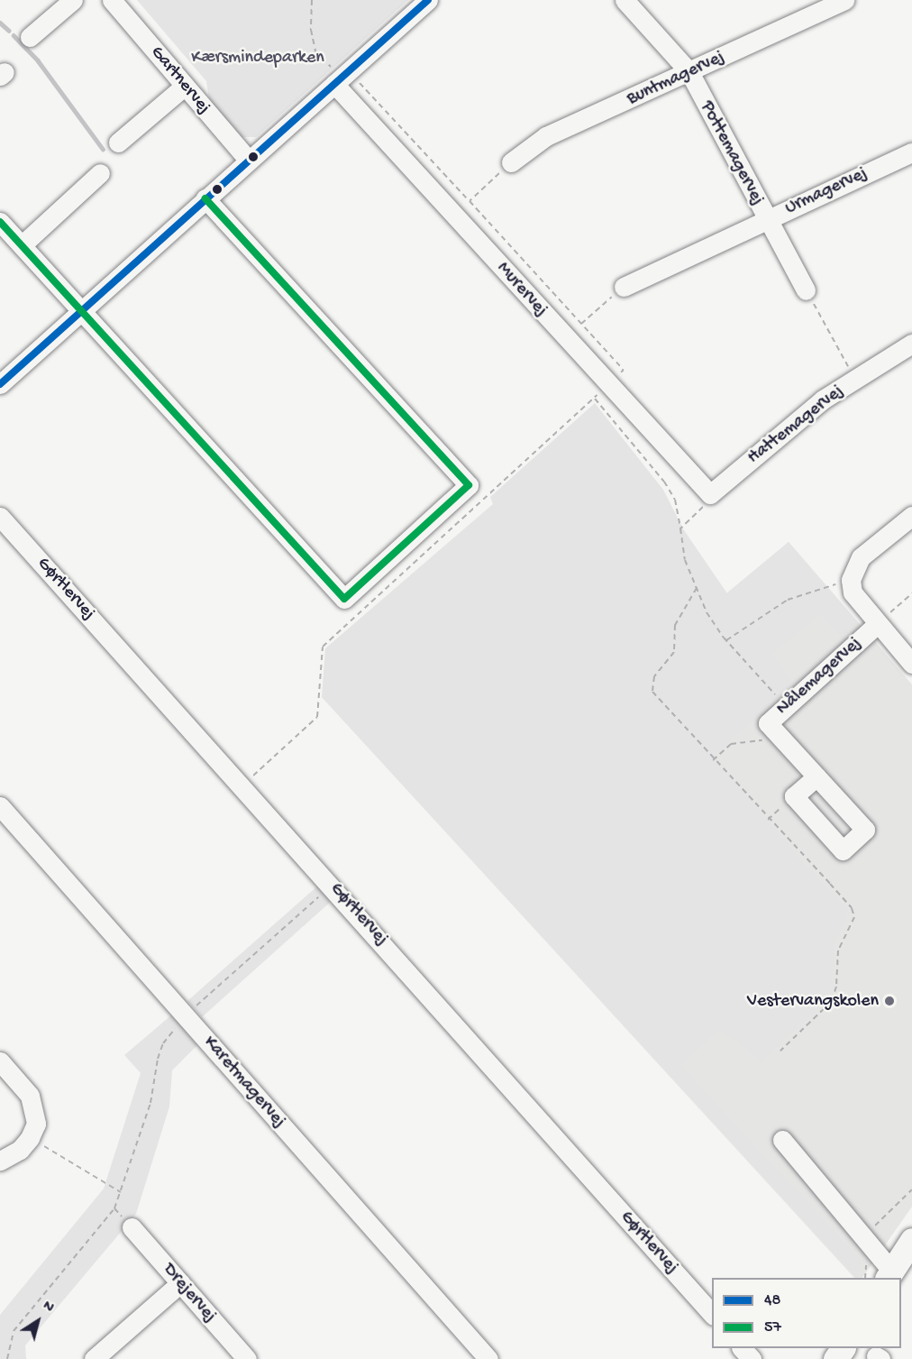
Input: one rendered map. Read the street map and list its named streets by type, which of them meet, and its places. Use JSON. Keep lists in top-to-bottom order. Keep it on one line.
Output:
{"streets":{"street":["Buntmagervej","Gartnervej","Pottemagervej","Urmagervej","Murervej","Hattemagervej","Gørtlervej","Nålemagervej","Karetmagervej","Drejervej"]},"crossings":[["Buntmagervej","Pottemagervej"],["Pottemagervej","Urmagervej"],["Murervej","Hattemagervej"]],"parks":["Kærsmindeparken"],"places":["Vestervangskolen"],"lines":["transit line 48","transit line 57"],"legend":["48","57"],"north":"top right"}
